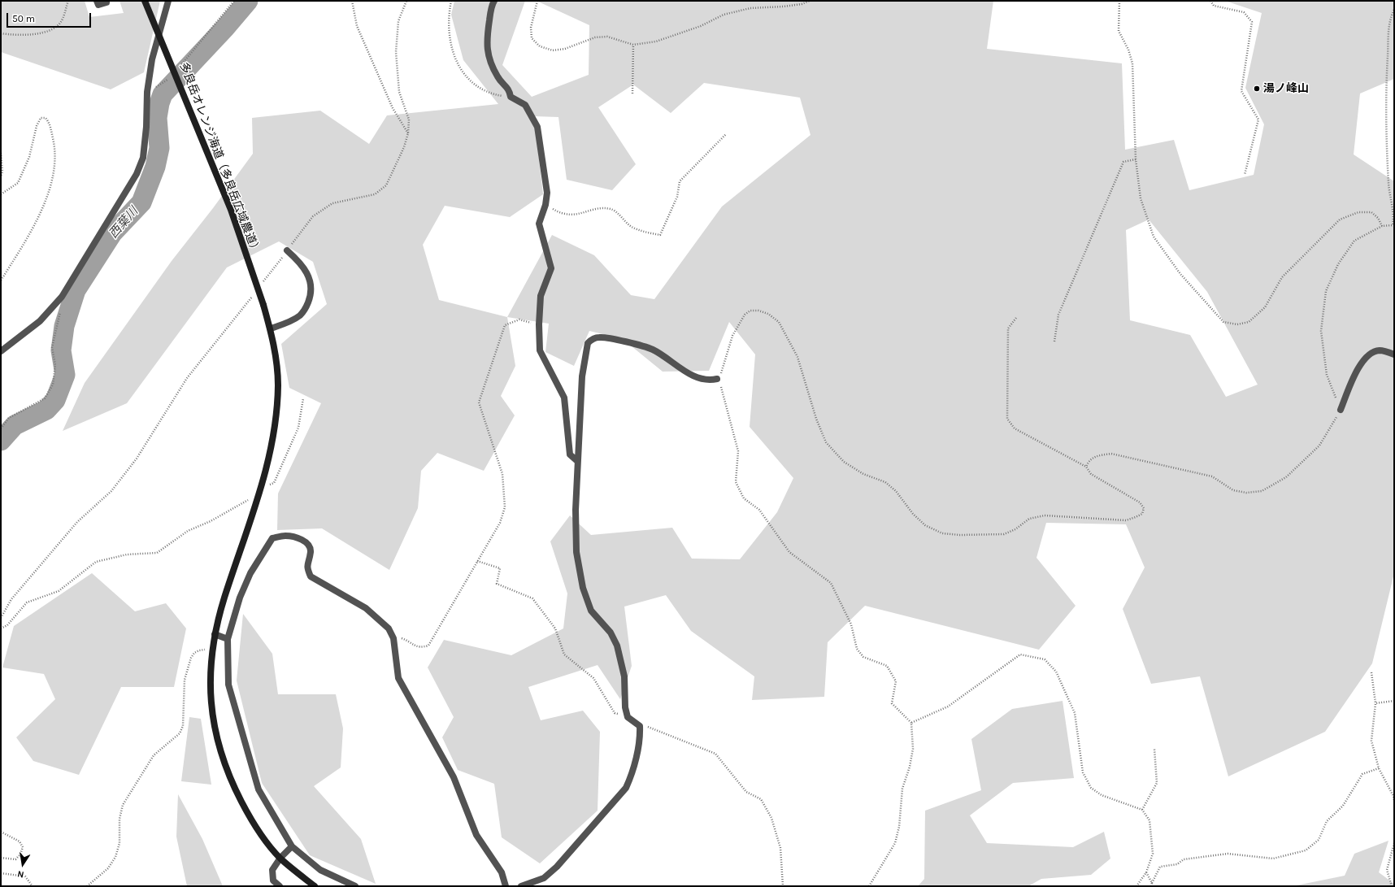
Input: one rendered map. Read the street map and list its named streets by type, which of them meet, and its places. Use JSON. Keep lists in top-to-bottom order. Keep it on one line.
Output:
{"streets":{"street":["多良岳オレンジ海道（多良岳広域農道）"]},"water":["西葉川"],"places":["湯ノ峰山"],"scale_bar":"50 m","north":"bottom"}
